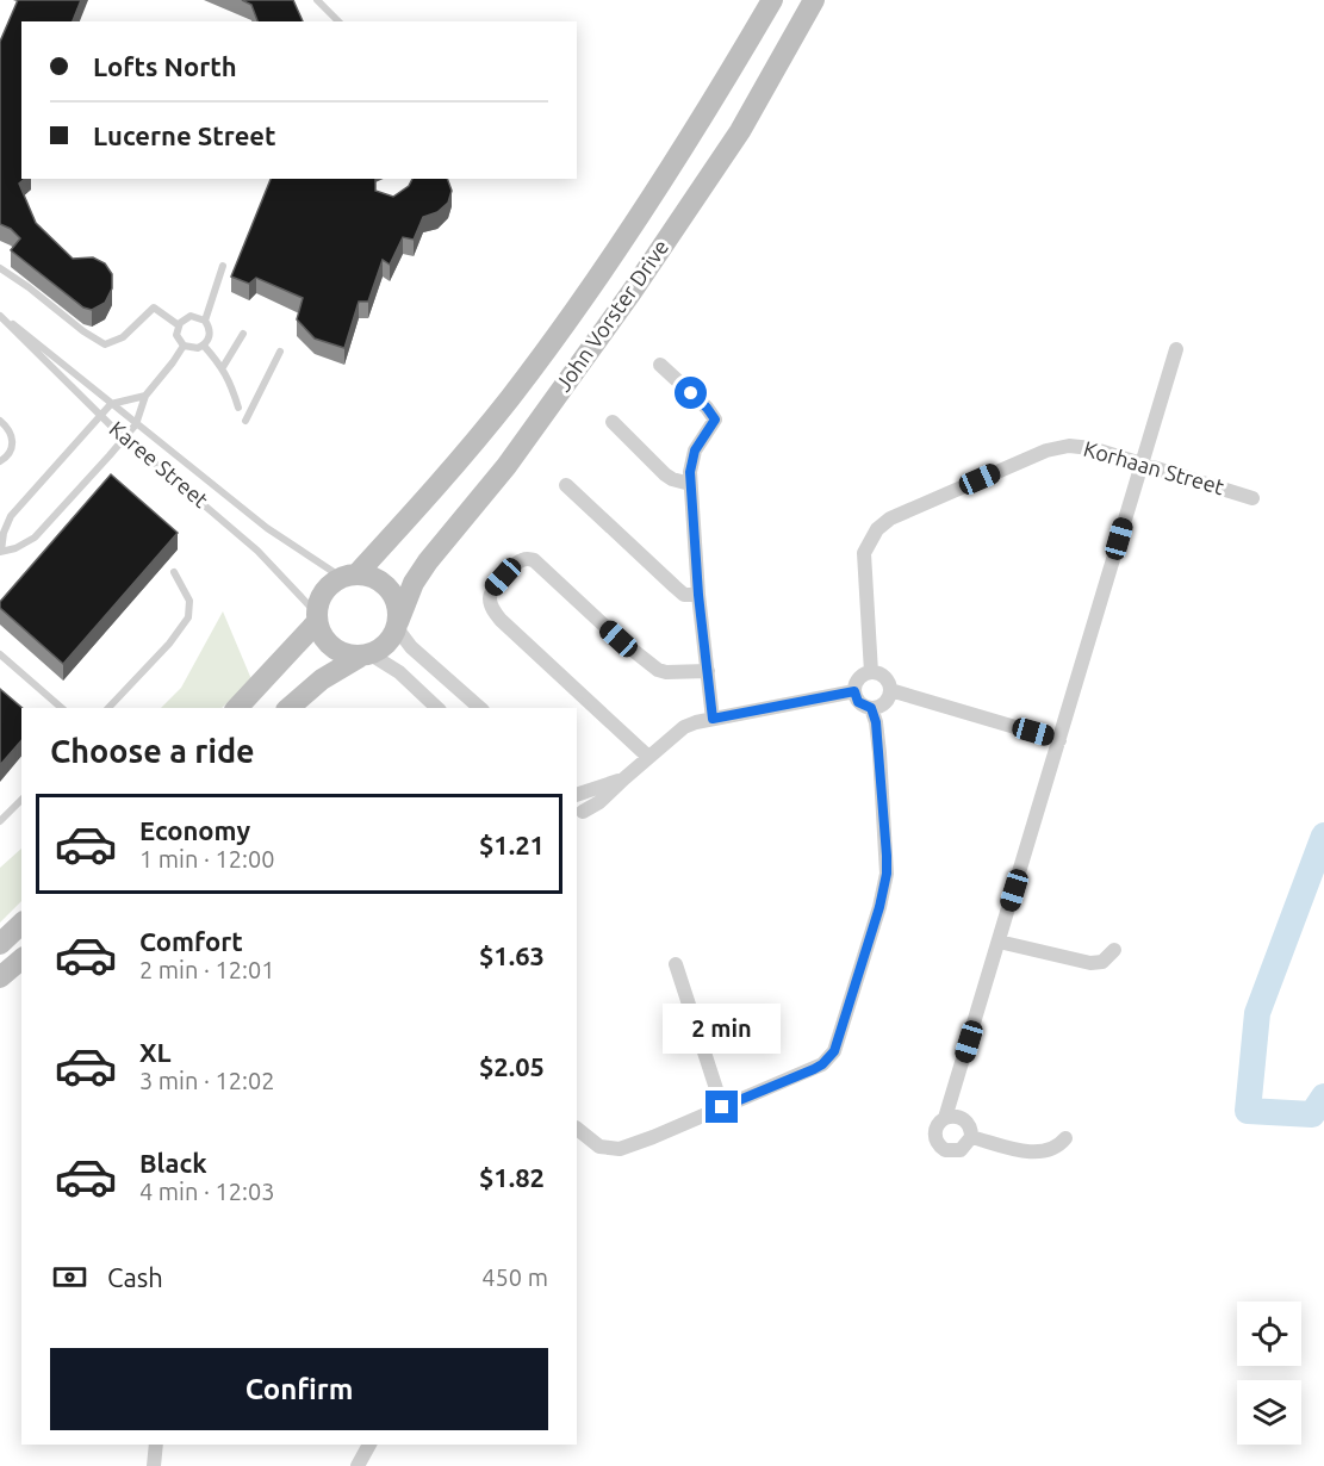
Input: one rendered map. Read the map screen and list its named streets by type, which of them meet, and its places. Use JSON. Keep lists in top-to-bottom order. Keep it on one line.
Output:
{"streets":{"street":["John Vorster Drive","Korhaan Street"],"lane":["Karee Street"]},"crossings":[["John Vorster Drive","Karee Street"]],"page":{"banner":["Lofts North","Lucerne Street"],"heading":"Choose a ride","list":[{"name":"Economy","note":"1 min · 12:00","value":"$1.21"},{"name":"Comfort","note":"2 min · 12:01","value":"$1.63"},{"name":"XL","note":"3 min · 12:02","value":"$2.05"},{"name":"Black","note":"4 min · 12:03","value":"$1.82"}],"bubble":"2 min","pay":["Cash","450 m"],"buttons":"Confirm"}}
